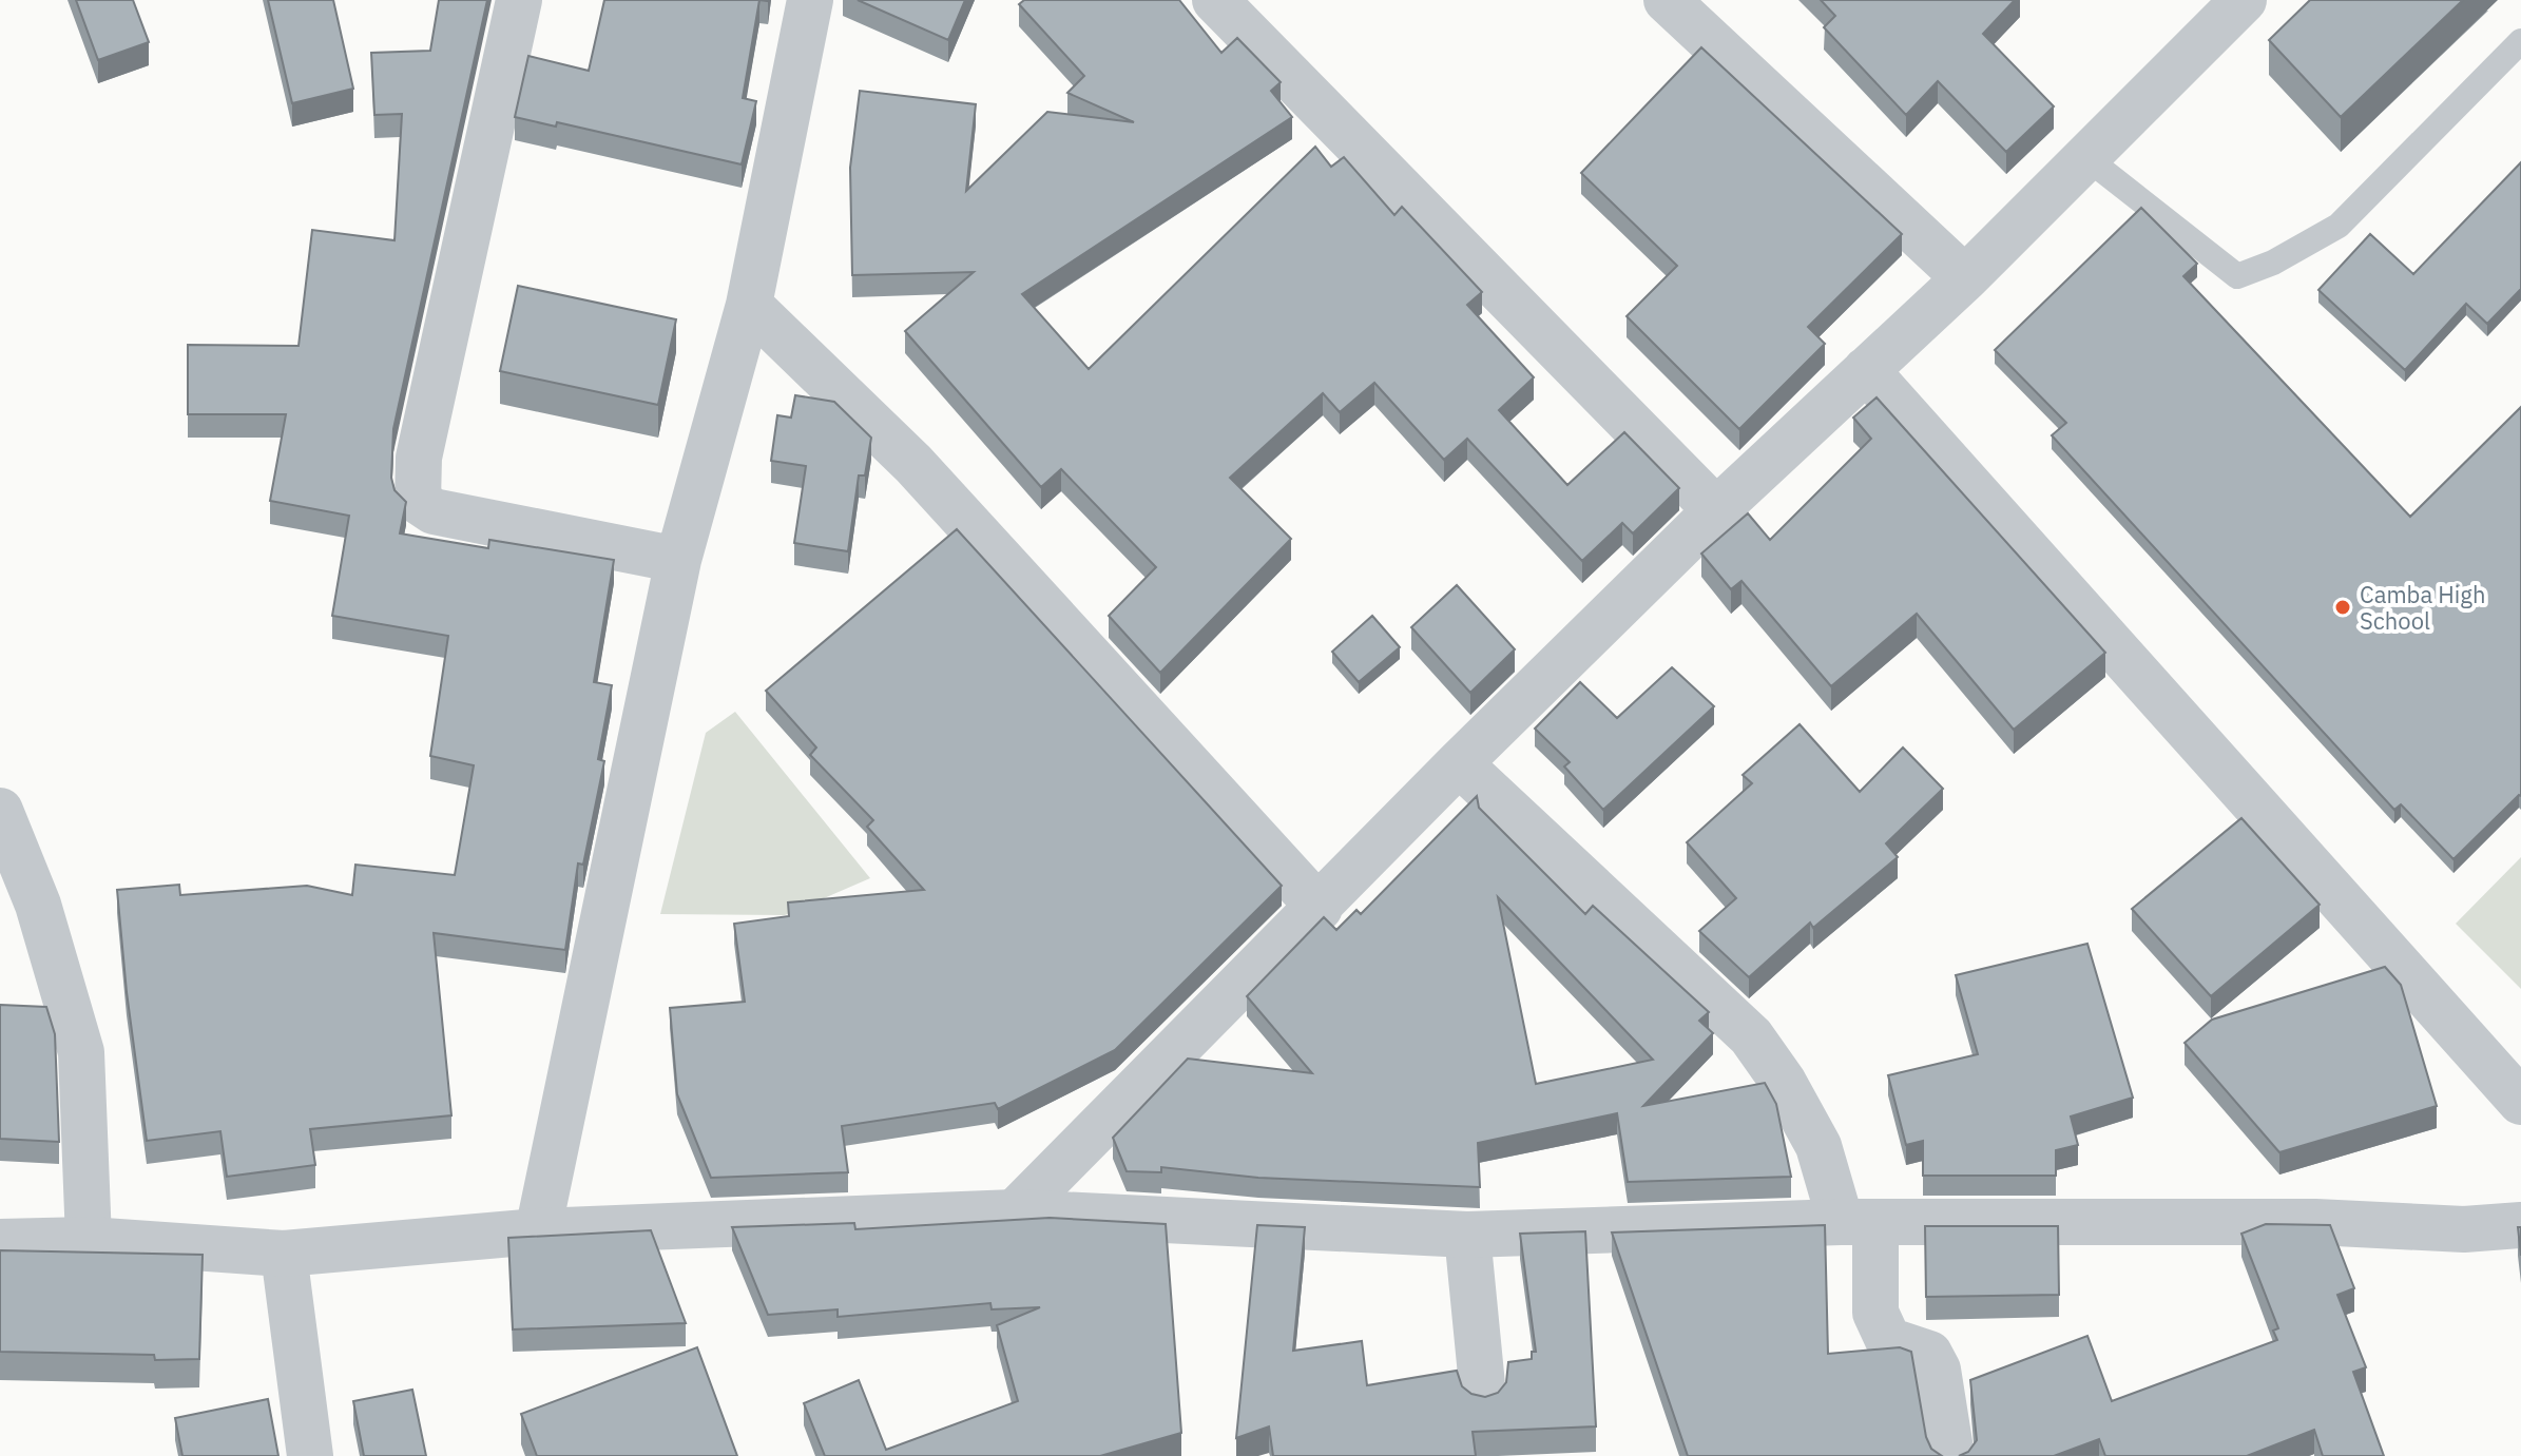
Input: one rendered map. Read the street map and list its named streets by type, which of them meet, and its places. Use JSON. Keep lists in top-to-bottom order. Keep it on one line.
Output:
{"places":["Camba High School"]}
